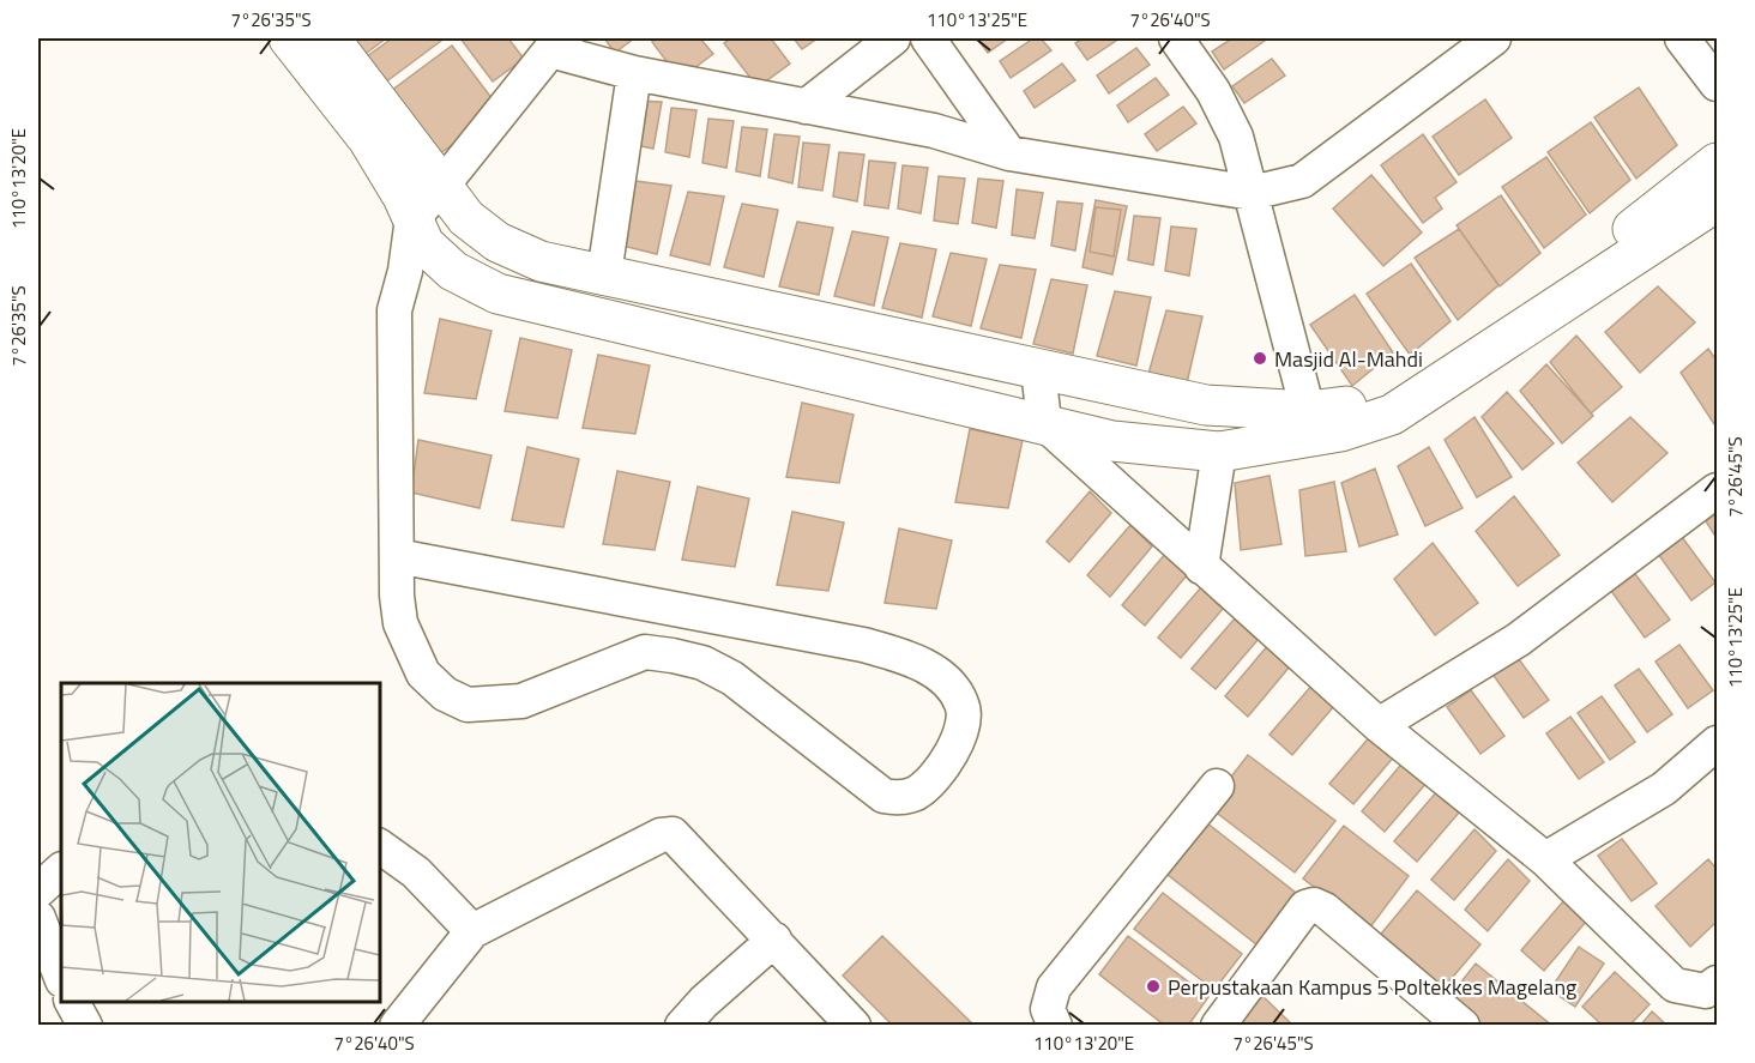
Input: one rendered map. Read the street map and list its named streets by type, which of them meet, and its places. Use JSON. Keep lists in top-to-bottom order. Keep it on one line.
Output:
{"places":["Masjid Al-Mahdi","Perpustakaan Kampus 5 Poltekkes Magelang"],"coordinates":["7°26'35\"S","110°13'25\"E","7°26'40\"S","110°13'20\"E","7°26'45\"S"]}
